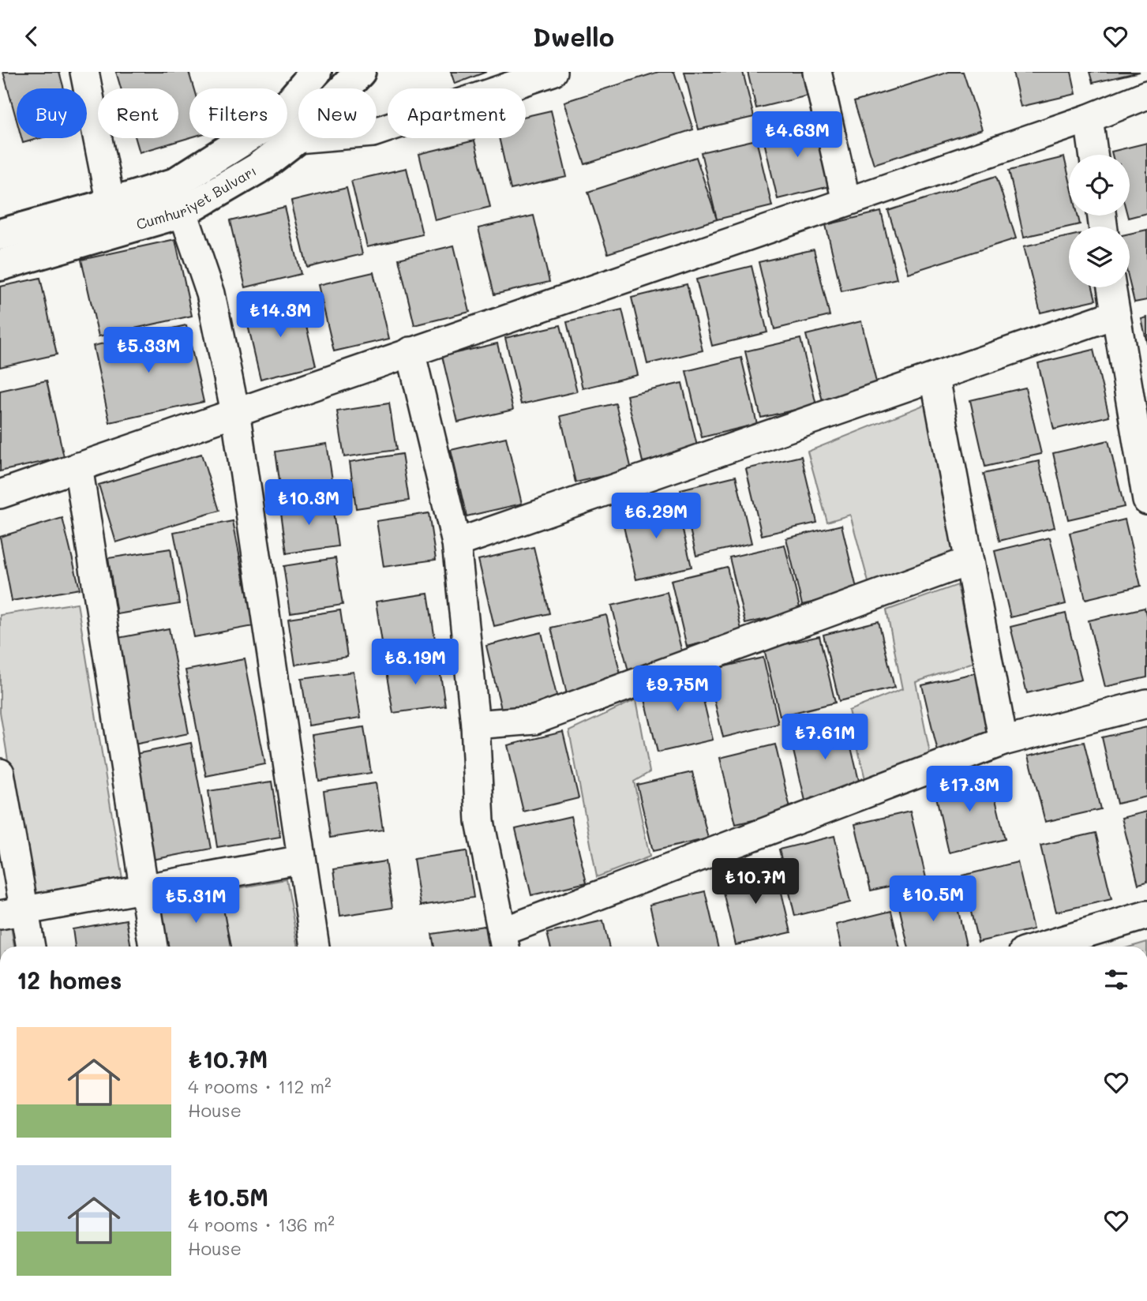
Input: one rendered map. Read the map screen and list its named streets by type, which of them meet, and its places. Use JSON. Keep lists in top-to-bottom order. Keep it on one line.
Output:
{"streets":{"main road":["Cumhuriyet Bulvarı"]},"page":{"header":"Dwello","chip":["Buy","Rent","Filters","New","Apartment"],"price":["₺4.63M","₺14.3M","₺5.33M","₺10.3M","₺6.29M","₺8.19M","₺9.75M","₺7.61M","₺17.3M","₺10.7M","₺10.5M","₺5.31M"],"heading":"12 homes","list":[{"name":"₺10.7M","note":"4 rooms · 112 m² · House"},{"name":"₺10.5M","note":"4 rooms · 136 m² · House"}]}}
